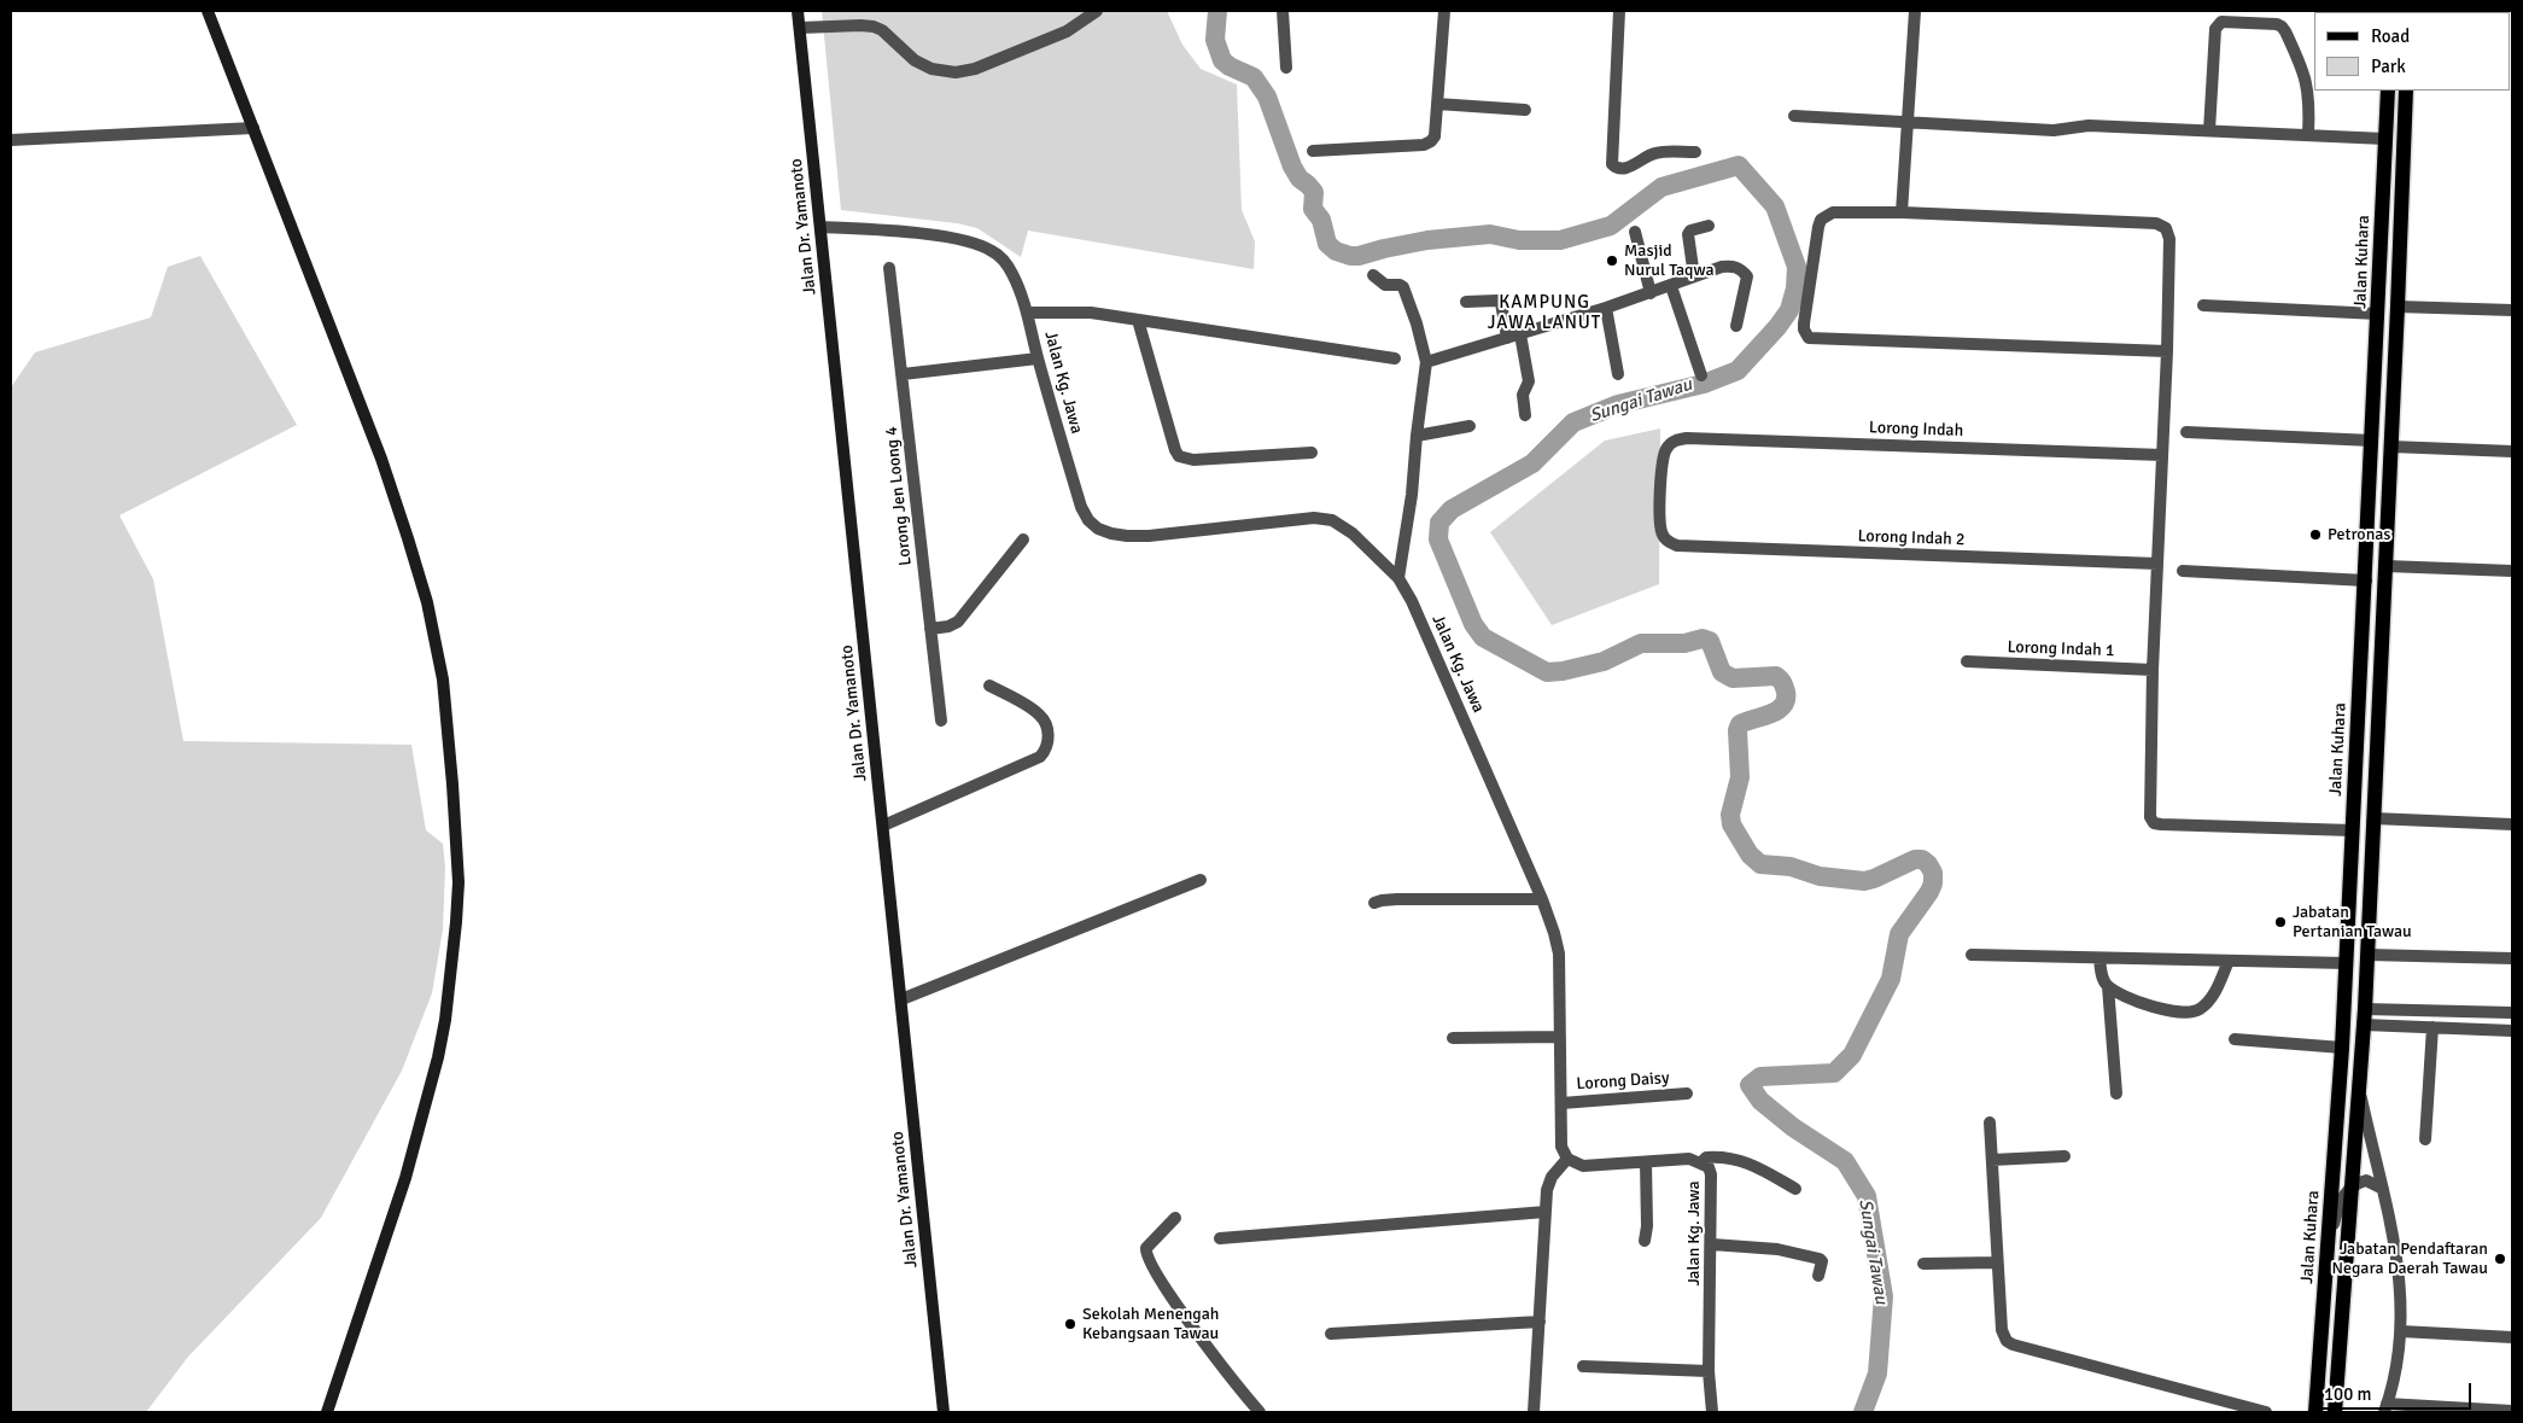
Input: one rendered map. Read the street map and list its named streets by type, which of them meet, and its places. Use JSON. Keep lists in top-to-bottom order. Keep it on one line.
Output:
{"streets":{"main road":["Jalan Dr. Yamanoto","Jalan Kuhara"],"street":["Jalan Kg. Jawa","Lorong Indah","Lorong Jen Loong 4","Lorong Indah 2","Lorong Indah 1","Lorong Daisy"]},"crossings":[["Jalan Dr. Yamanoto","Jalan Kg. Jawa"],["Jalan Kg. Jawa","Lorong Daisy"],["Lorong Indah","Lorong Indah 2"]],"districts":["KAMPUNG JAWA LANUT"],"water":["Sungai Tawau"],"places":["Masjid Nurul Taqwa","Petronas","Jabatan Pertanian Tawau","Jabatan Pendaftaran Negara Daerah Tawau","Sekolah Menengah Kebangsaan Tawau"],"legend":["Road","Park"],"scale_bar":"100 m"}
